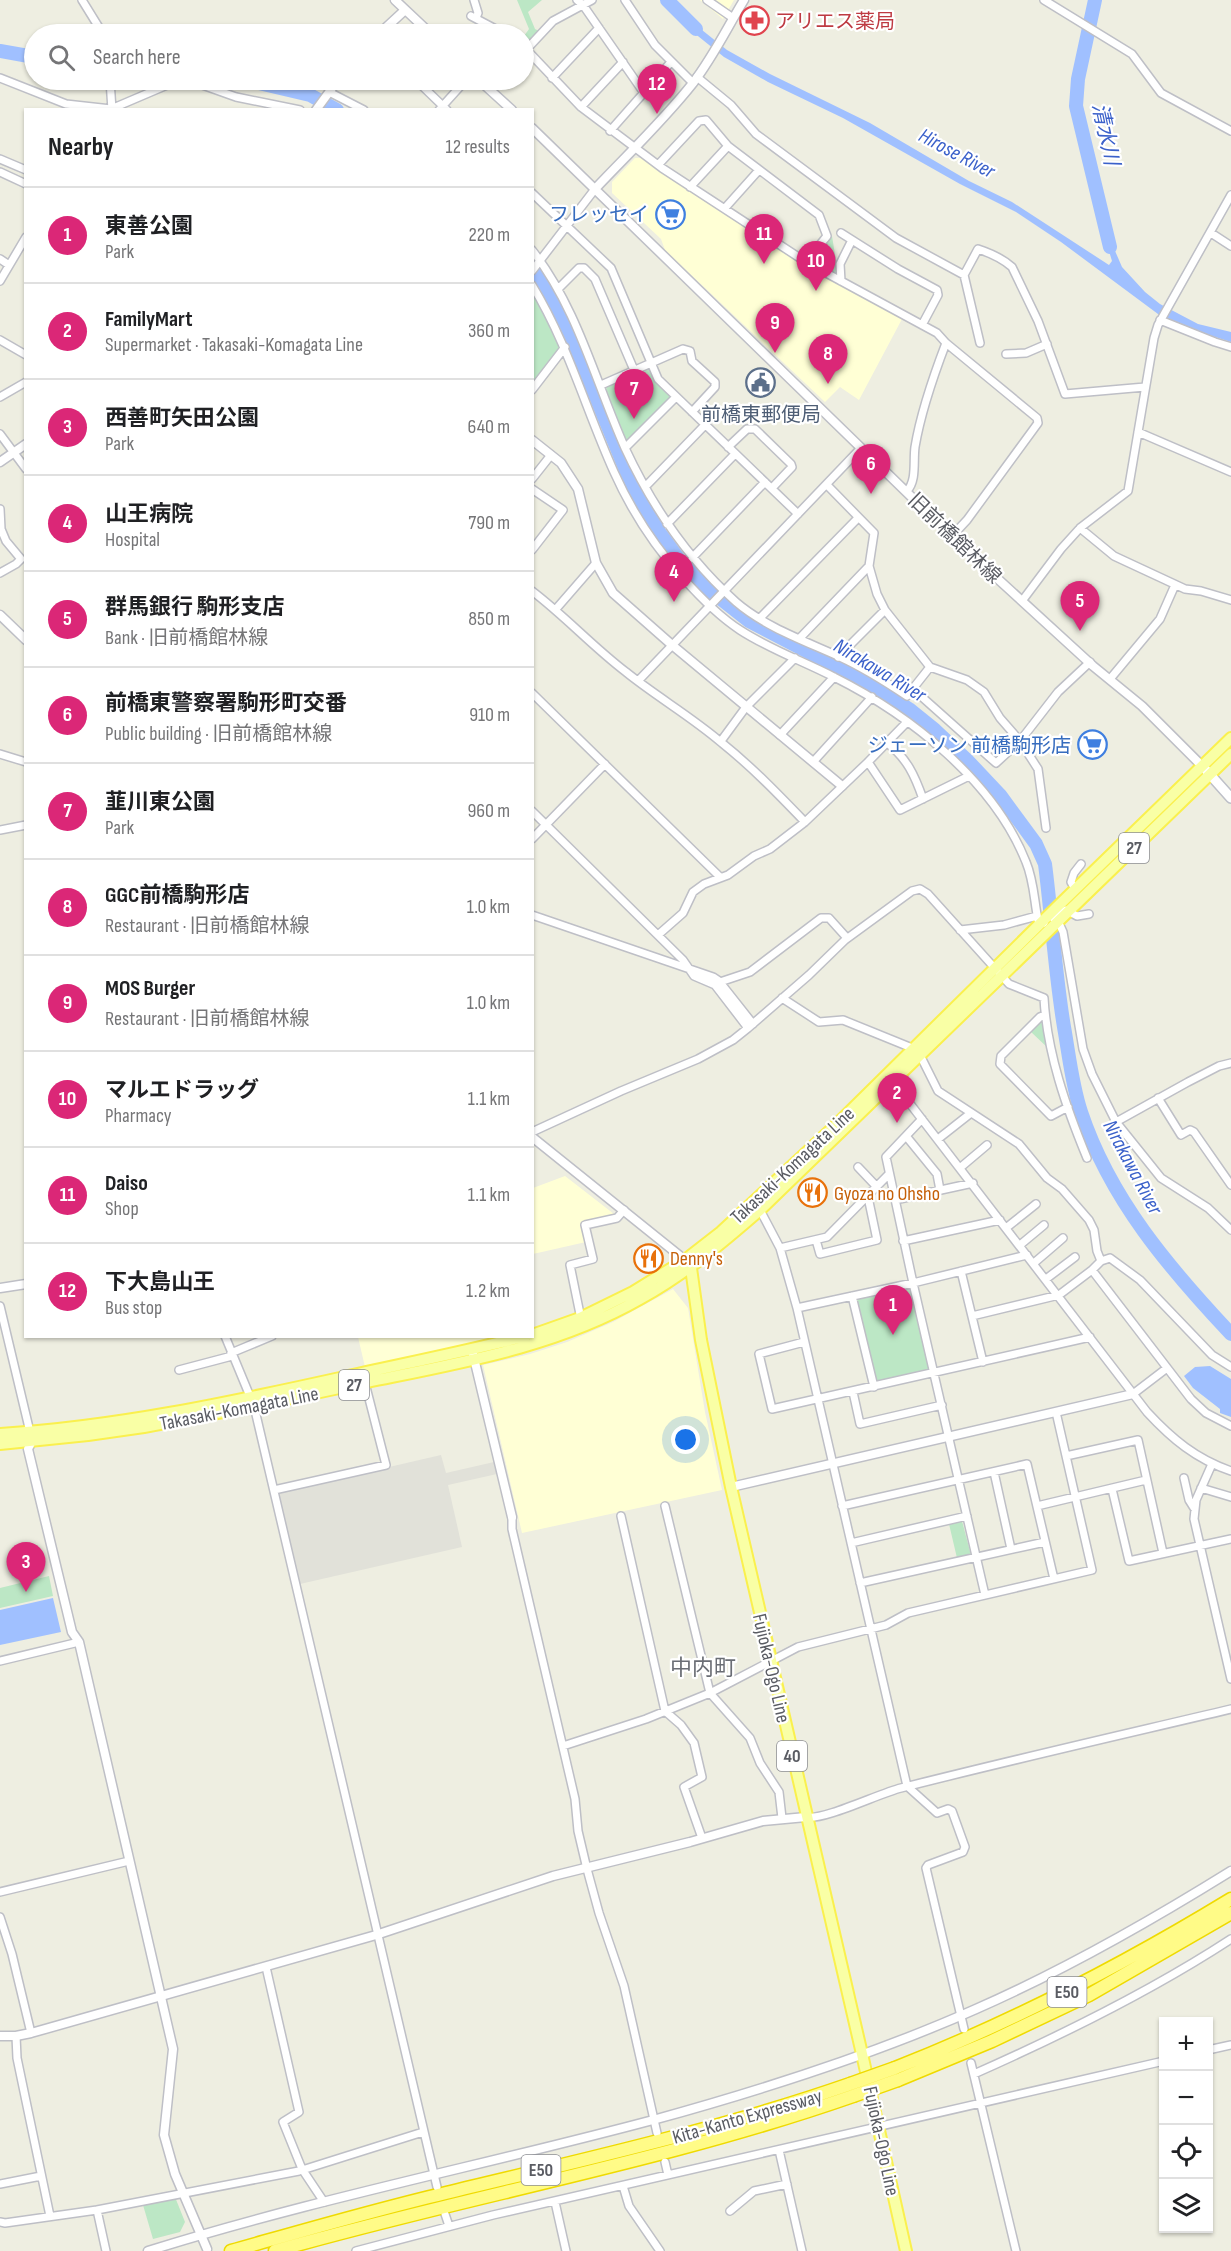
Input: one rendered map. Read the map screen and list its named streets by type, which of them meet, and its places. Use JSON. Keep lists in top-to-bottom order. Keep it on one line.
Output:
{"streets":{"highway":["E50","Kita-Kanto Expressway"],"main road":["27","Takasaki-Komagata Line","Fujioka-Ogo Line","40"],"street":["旧前橋館林線"]},"crossings":[["旧前橋館林線","Takasaki-Komagata Line"],["Takasaki-Komagata Line","Fujioka-Ogo Line"]],"districts":["中内町"],"water":["清水川","Hirose River","Nirakawa River"],"places":{"pharmacy":["アリエス薬局"],"supermarket":["フレッセイ","ジェーソン 前橋駒形店"],"public building":["前橋東郵便局"],"restaurant":["Gyoza no Ohsho","Denny's"]},"page":{"search":"Search here","pins":["12","11","10","9","8","7","6","4","5","2","1","3"],"heading":["Nearby","12 results"],"list":[{"mark":"1","name":"東善公園","note":"Park","value":"220 m"},{"mark":"2","name":"FamilyMart","note":"Supermarket · Takasaki-Komagata Line","value":"360 m"},{"mark":"3","name":"西善町矢田公園","note":"Park","value":"640 m"},{"mark":"4","name":"山王病院","note":"Hospital","value":"790 m"},{"mark":"5","name":"群馬銀行 駒形支店","note":"Bank · 旧前橋館林線","value":"850 m"},{"mark":"6","name":"前橋東警察署駒形町交番","note":"Public building · 旧前橋館林線","value":"910 m"},{"mark":"7","name":"韮川東公園","note":"Park","value":"960 m"},{"mark":"8","name":"GGC前橋駒形店","note":"Restaurant · 旧前橋館林線","value":"1.0 km"},{"mark":"9","name":"MOS Burger","note":"Restaurant · 旧前橋館林線","value":"1.0 km"},{"mark":"10","name":"マルエドラッグ","note":"Pharmacy","value":"1.1 km"},{"mark":"11","name":"Daiso","note":"Shop","value":"1.1 km"},{"mark":"12","name":"下大島山王","note":"Bus stop","value":"1.2 km"}],"map_buttons":["+","−"]}}
